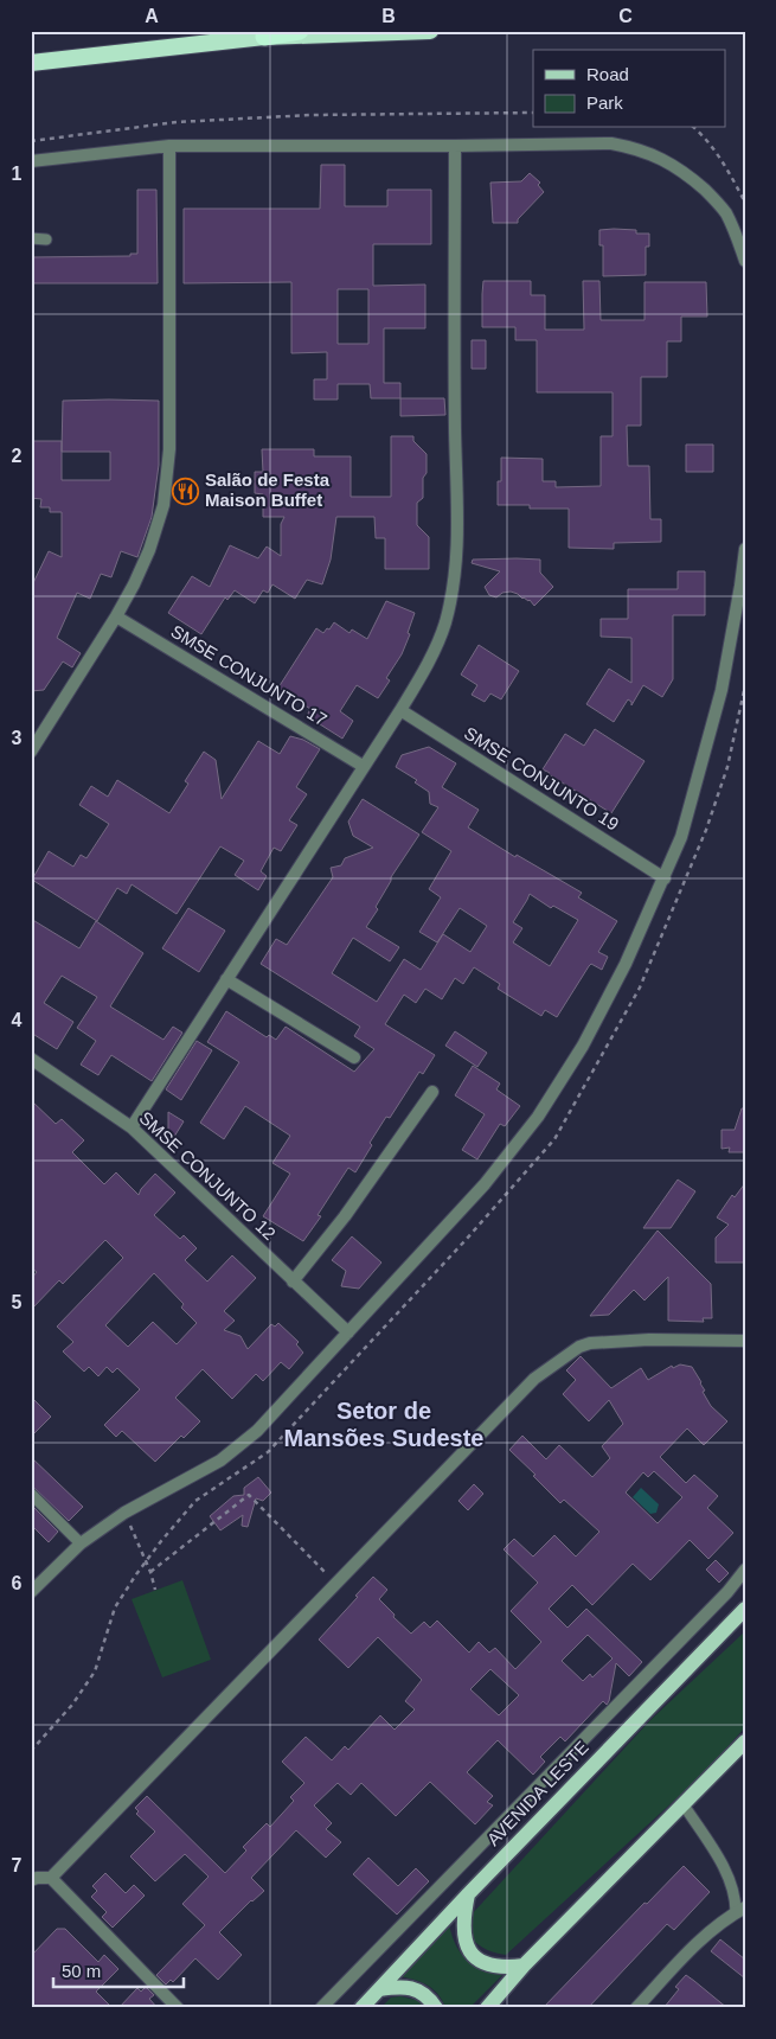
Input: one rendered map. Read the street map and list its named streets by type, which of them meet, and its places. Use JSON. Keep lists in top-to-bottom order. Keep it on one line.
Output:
{"streets":{"main road":["AVENIDA LESTE"],"street":["SMSE CONJUNTO 17","SMSE CONJUNTO 19","SMSE CONJUNTO 12"]},"districts":["Setor de Mansões Sudeste"],"places":{"restaurant":["Salão de Festa Maison Buffet"]},"legend":["Road","Park"],"scale_bar":"50 m","grid":{"columns":["A","B","C"],"rows":["1","2","3","4","5","6","7"]}}
